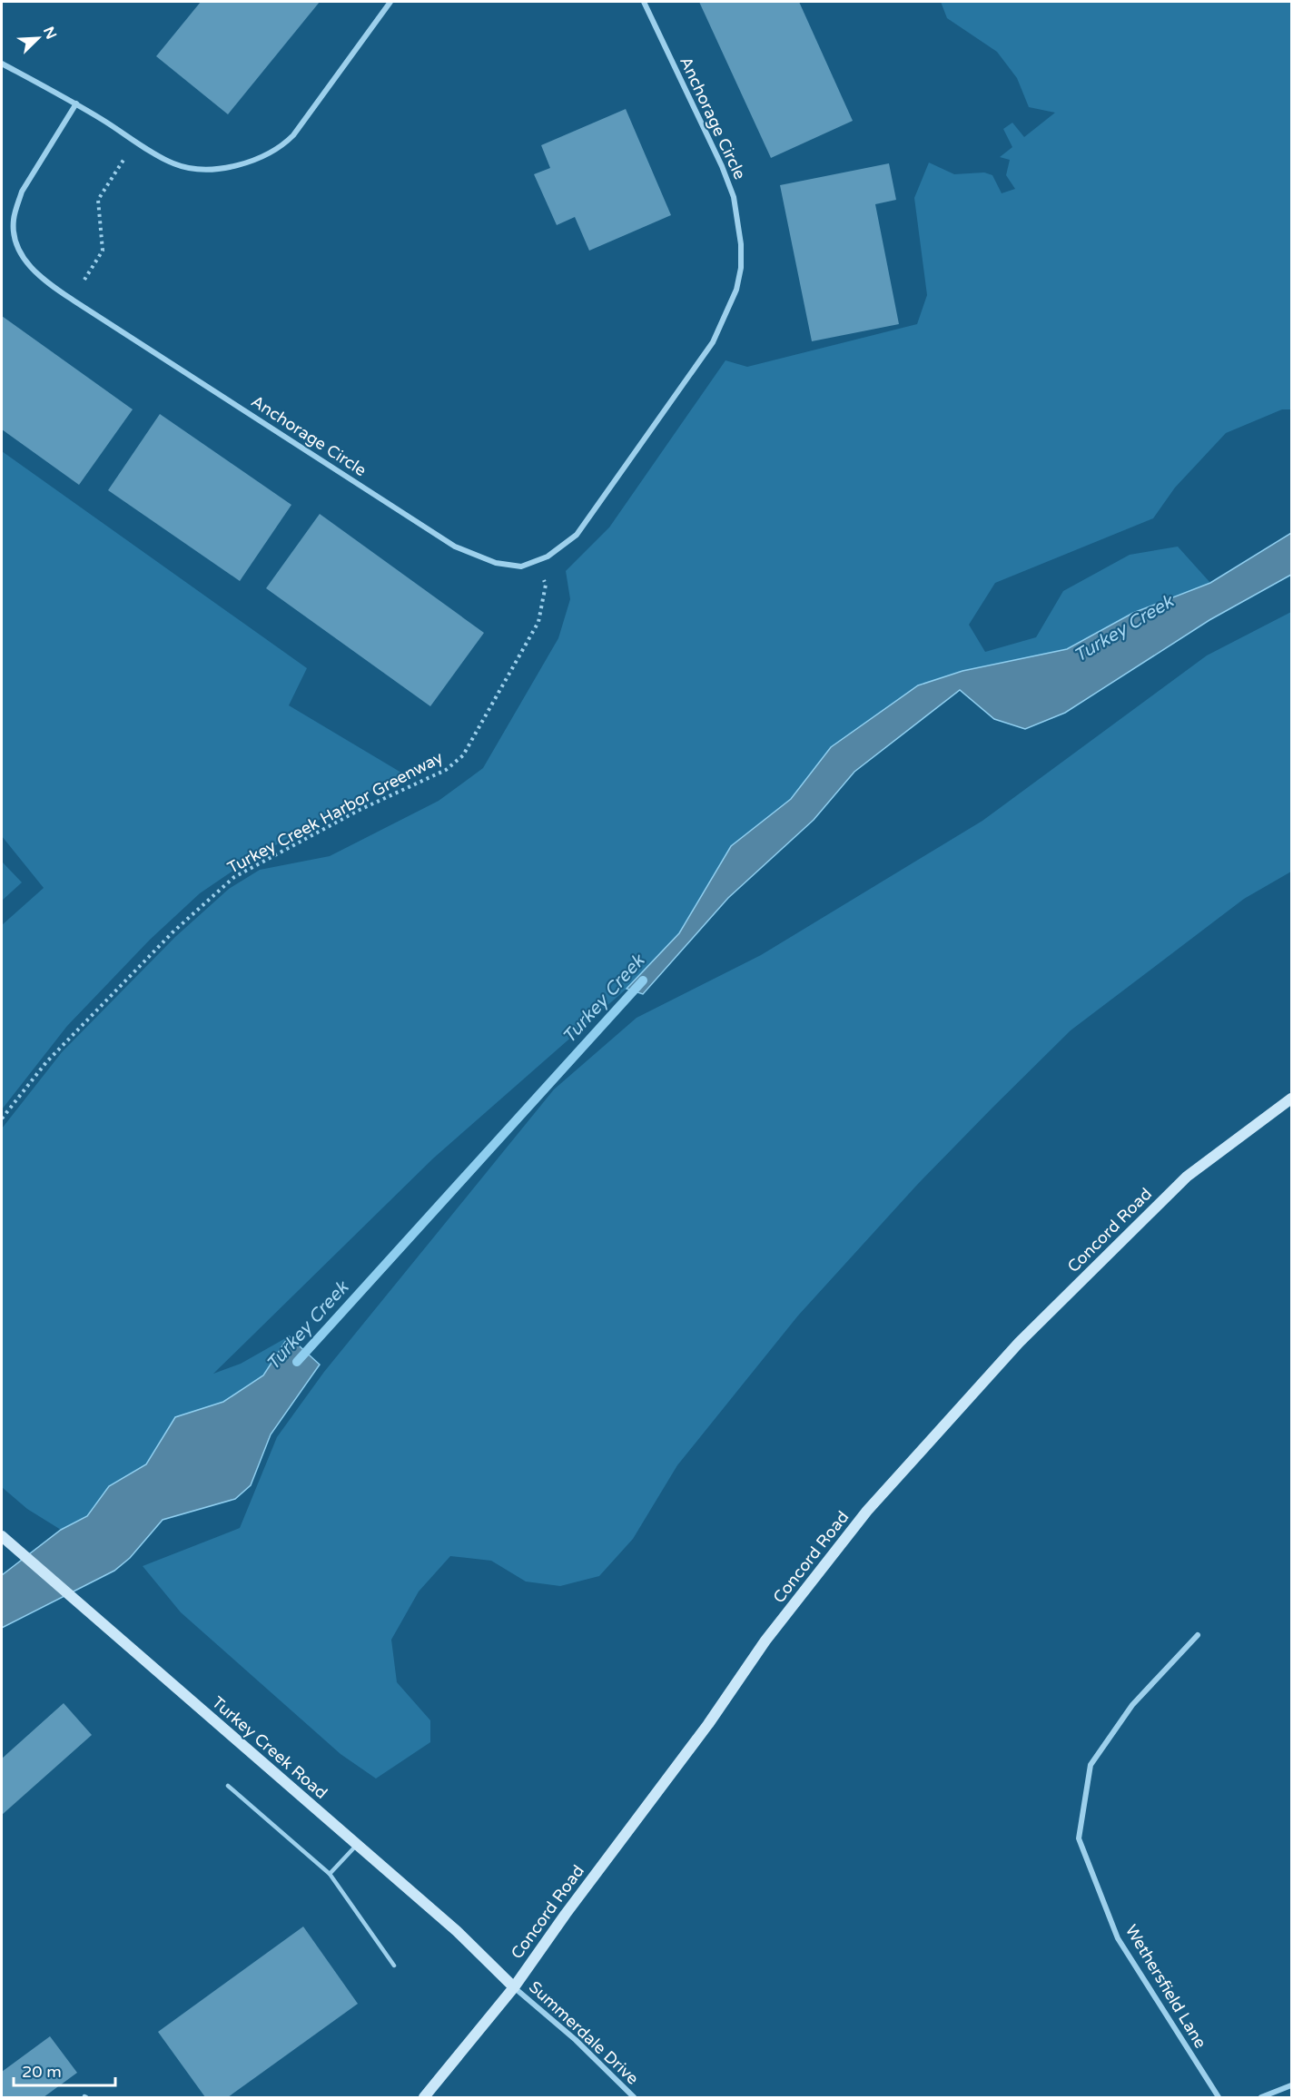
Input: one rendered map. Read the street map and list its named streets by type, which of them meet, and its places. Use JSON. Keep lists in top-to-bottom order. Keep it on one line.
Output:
{"streets":{"main road":["Concord Road","Turkey Creek Road"],"street":["Anchorage Circle","Wethersfield Lane","Summerdale Drive"],"path":["Turkey Creek Harbor Greenway"]},"crossings":[["Anchorage Circle","Turkey Creek Harbor Greenway"],["Concord Road","Turkey Creek Road"],["Concord Road","Summerdale Drive"],["Turkey Creek Road","Summerdale Drive"]],"water":["Turkey Creek"],"scale_bar":"20 m","north":"top right"}
